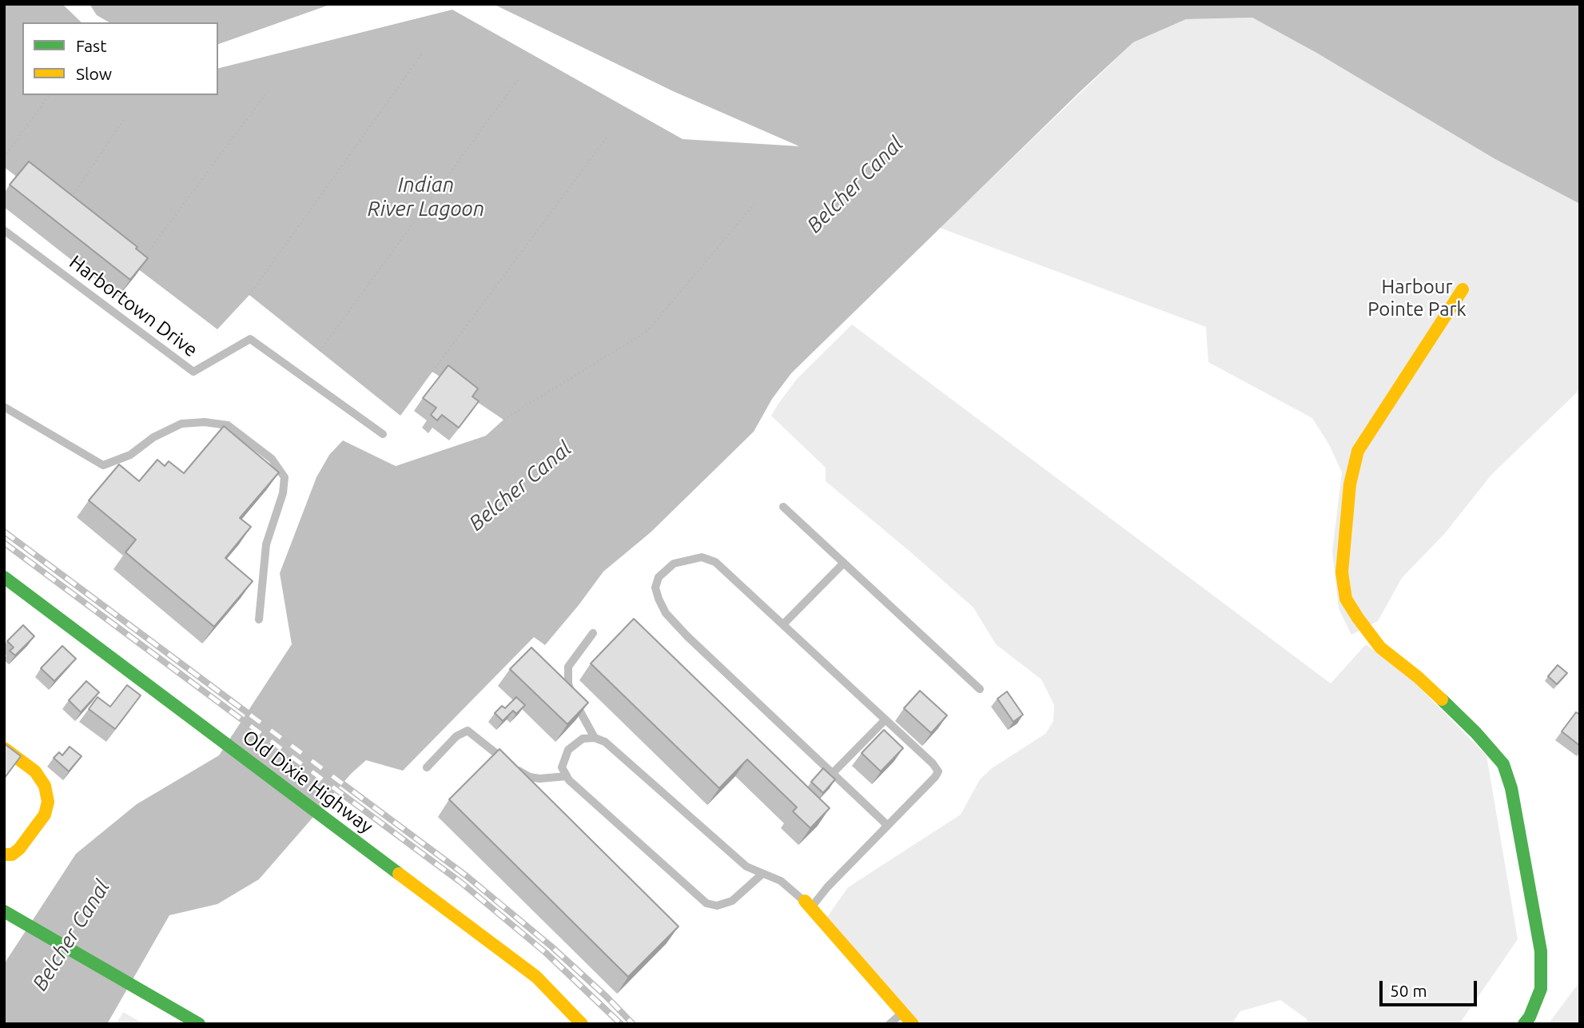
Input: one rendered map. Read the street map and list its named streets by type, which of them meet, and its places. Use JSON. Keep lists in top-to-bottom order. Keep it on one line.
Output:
{"streets":{"street":["Old Dixie Highway"],"lane":["Harbortown Drive"]},"water":["Indian River Lagoon","Belcher Canal"],"parks":["Harbour Pointe Park"],"legend":["Fast","Slow"],"scale_bar":"50 m"}
